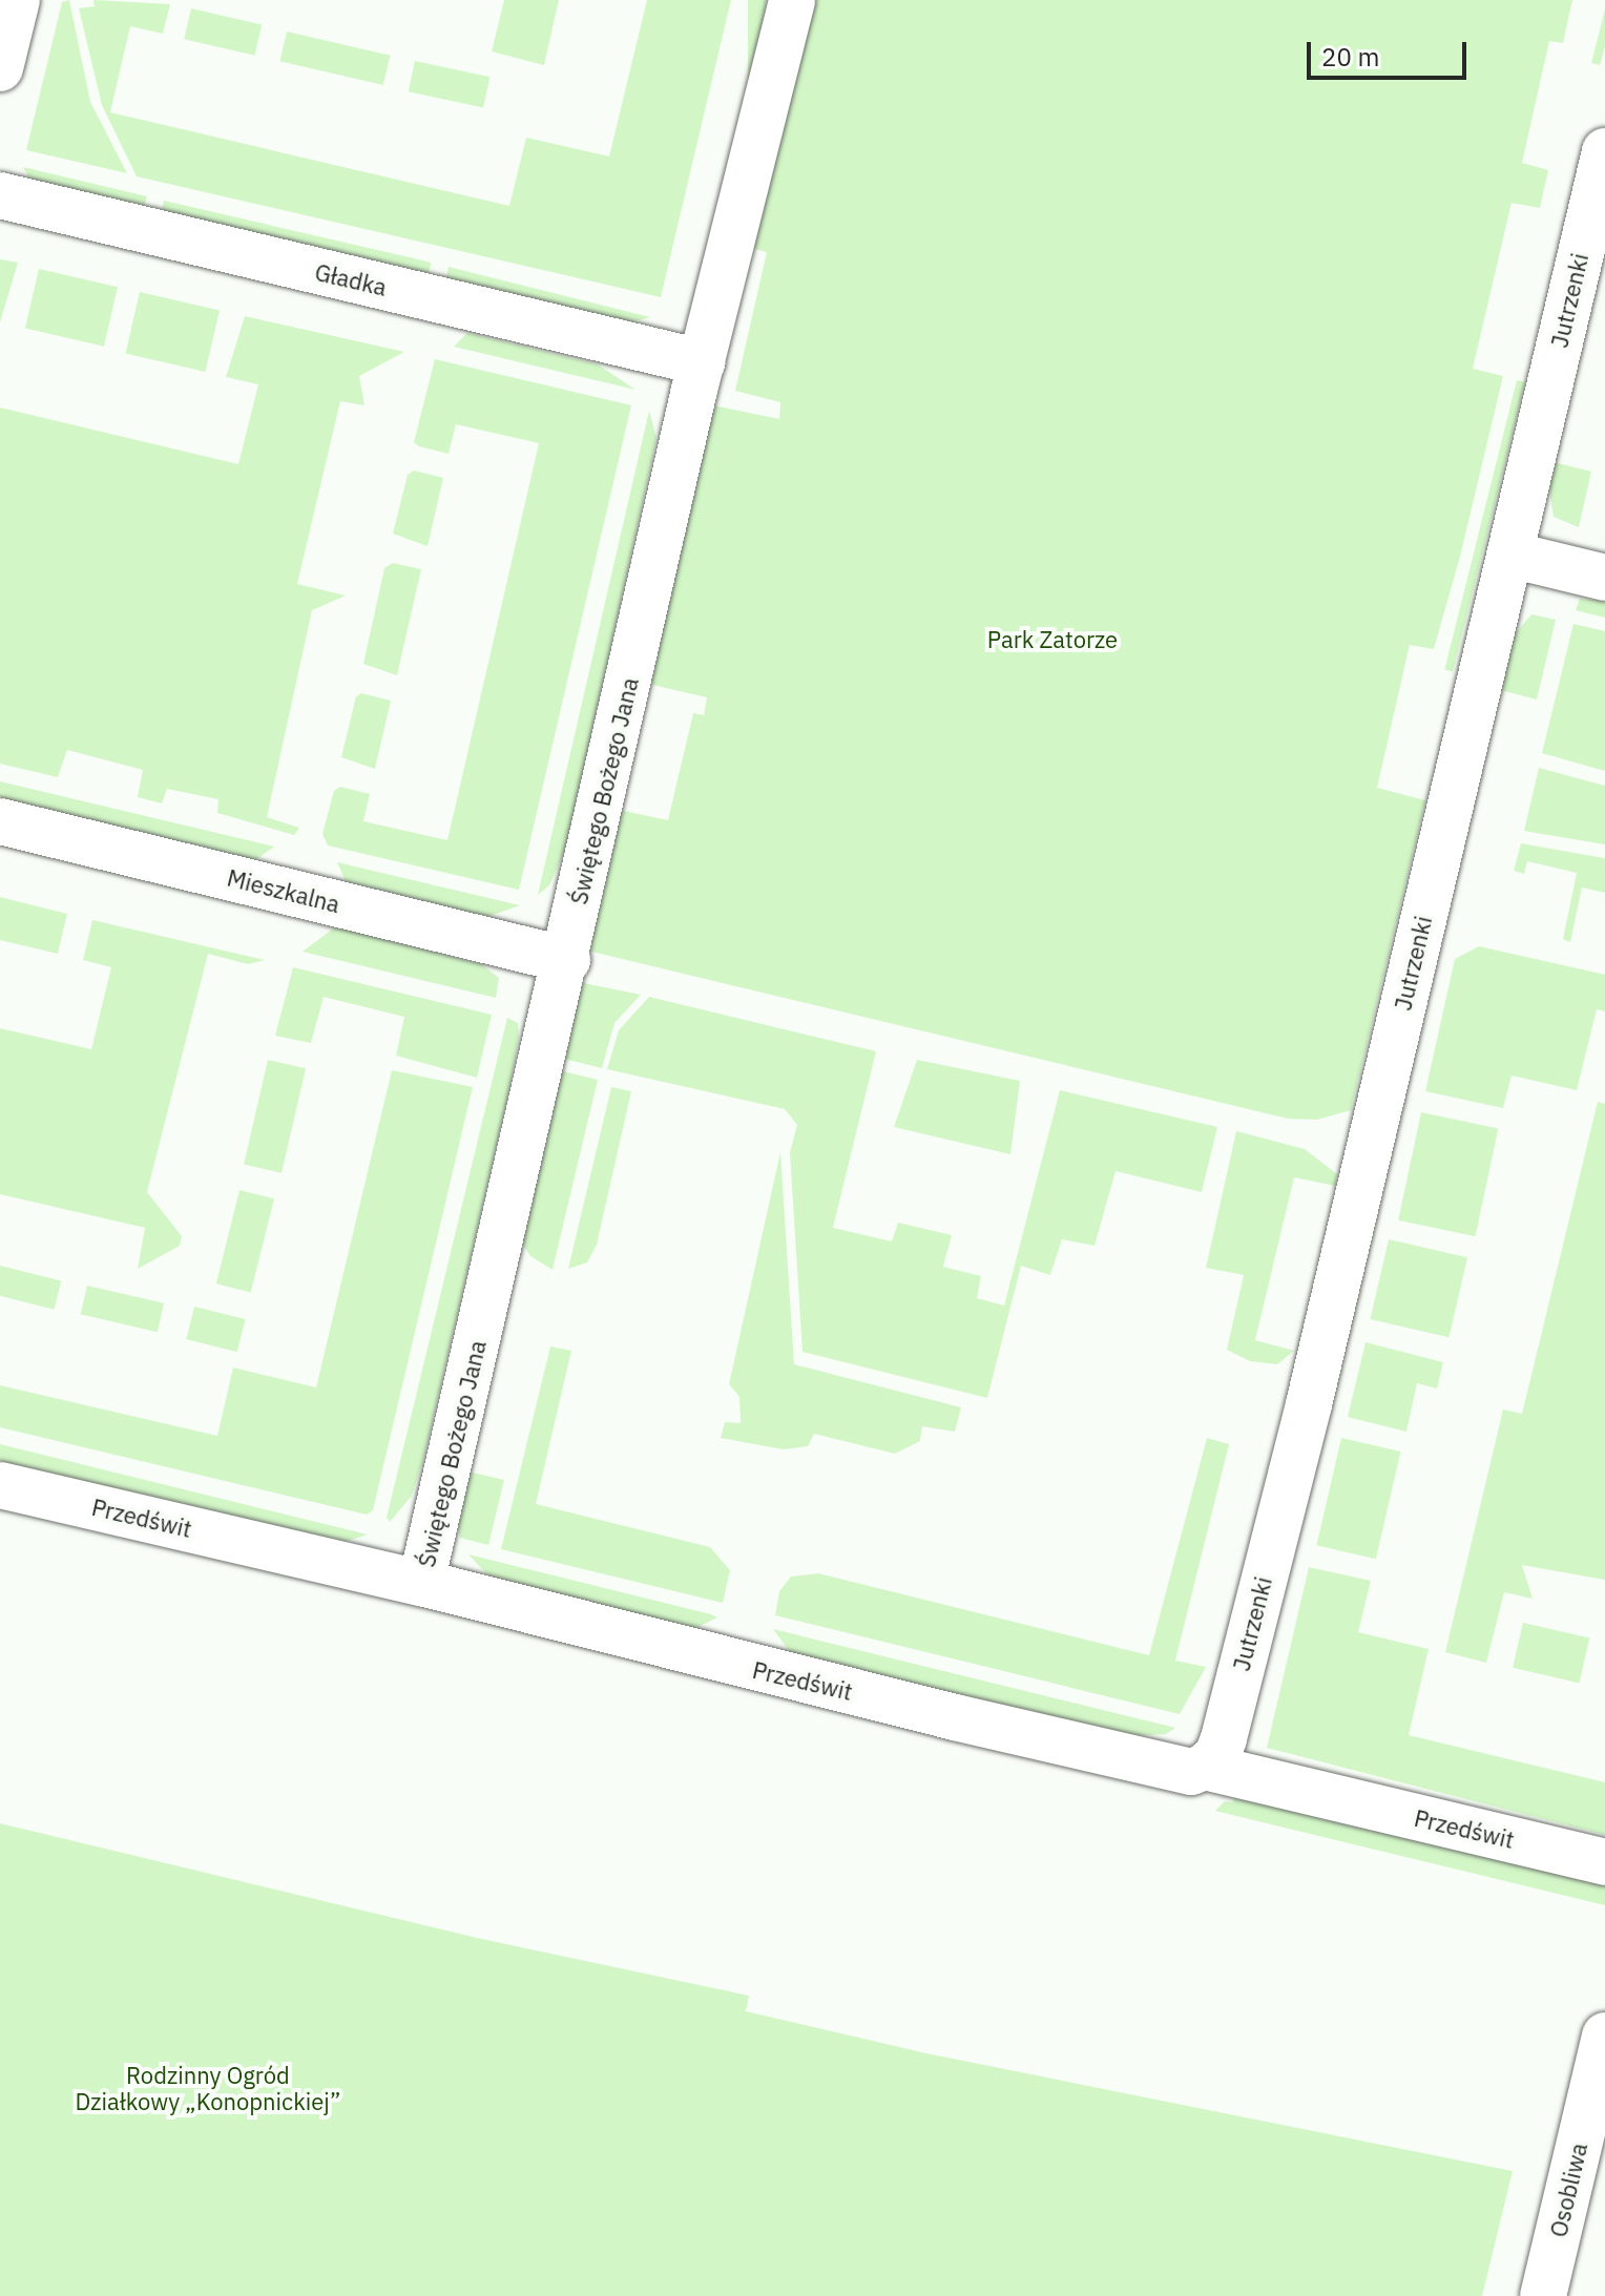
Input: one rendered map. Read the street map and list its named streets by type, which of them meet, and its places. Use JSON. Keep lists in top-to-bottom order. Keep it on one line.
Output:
{"streets":{"street":["Gładka","Jutrzenki","Świętego Bożego Jana","Mieszkalna","Przedświt","Osobliwa"]},"crossings":[["Gładka","Świętego Bożego Jana"],["Jutrzenki","Przedświt"],["Świętego Bożego Jana","Mieszkalna"],["Świętego Bożego Jana","Przedświt"]],"parks":["Park Zatorze","Rodzinny Ogród Działkowy „Konopnickiej”"],"scale_bar":"20 m"}
